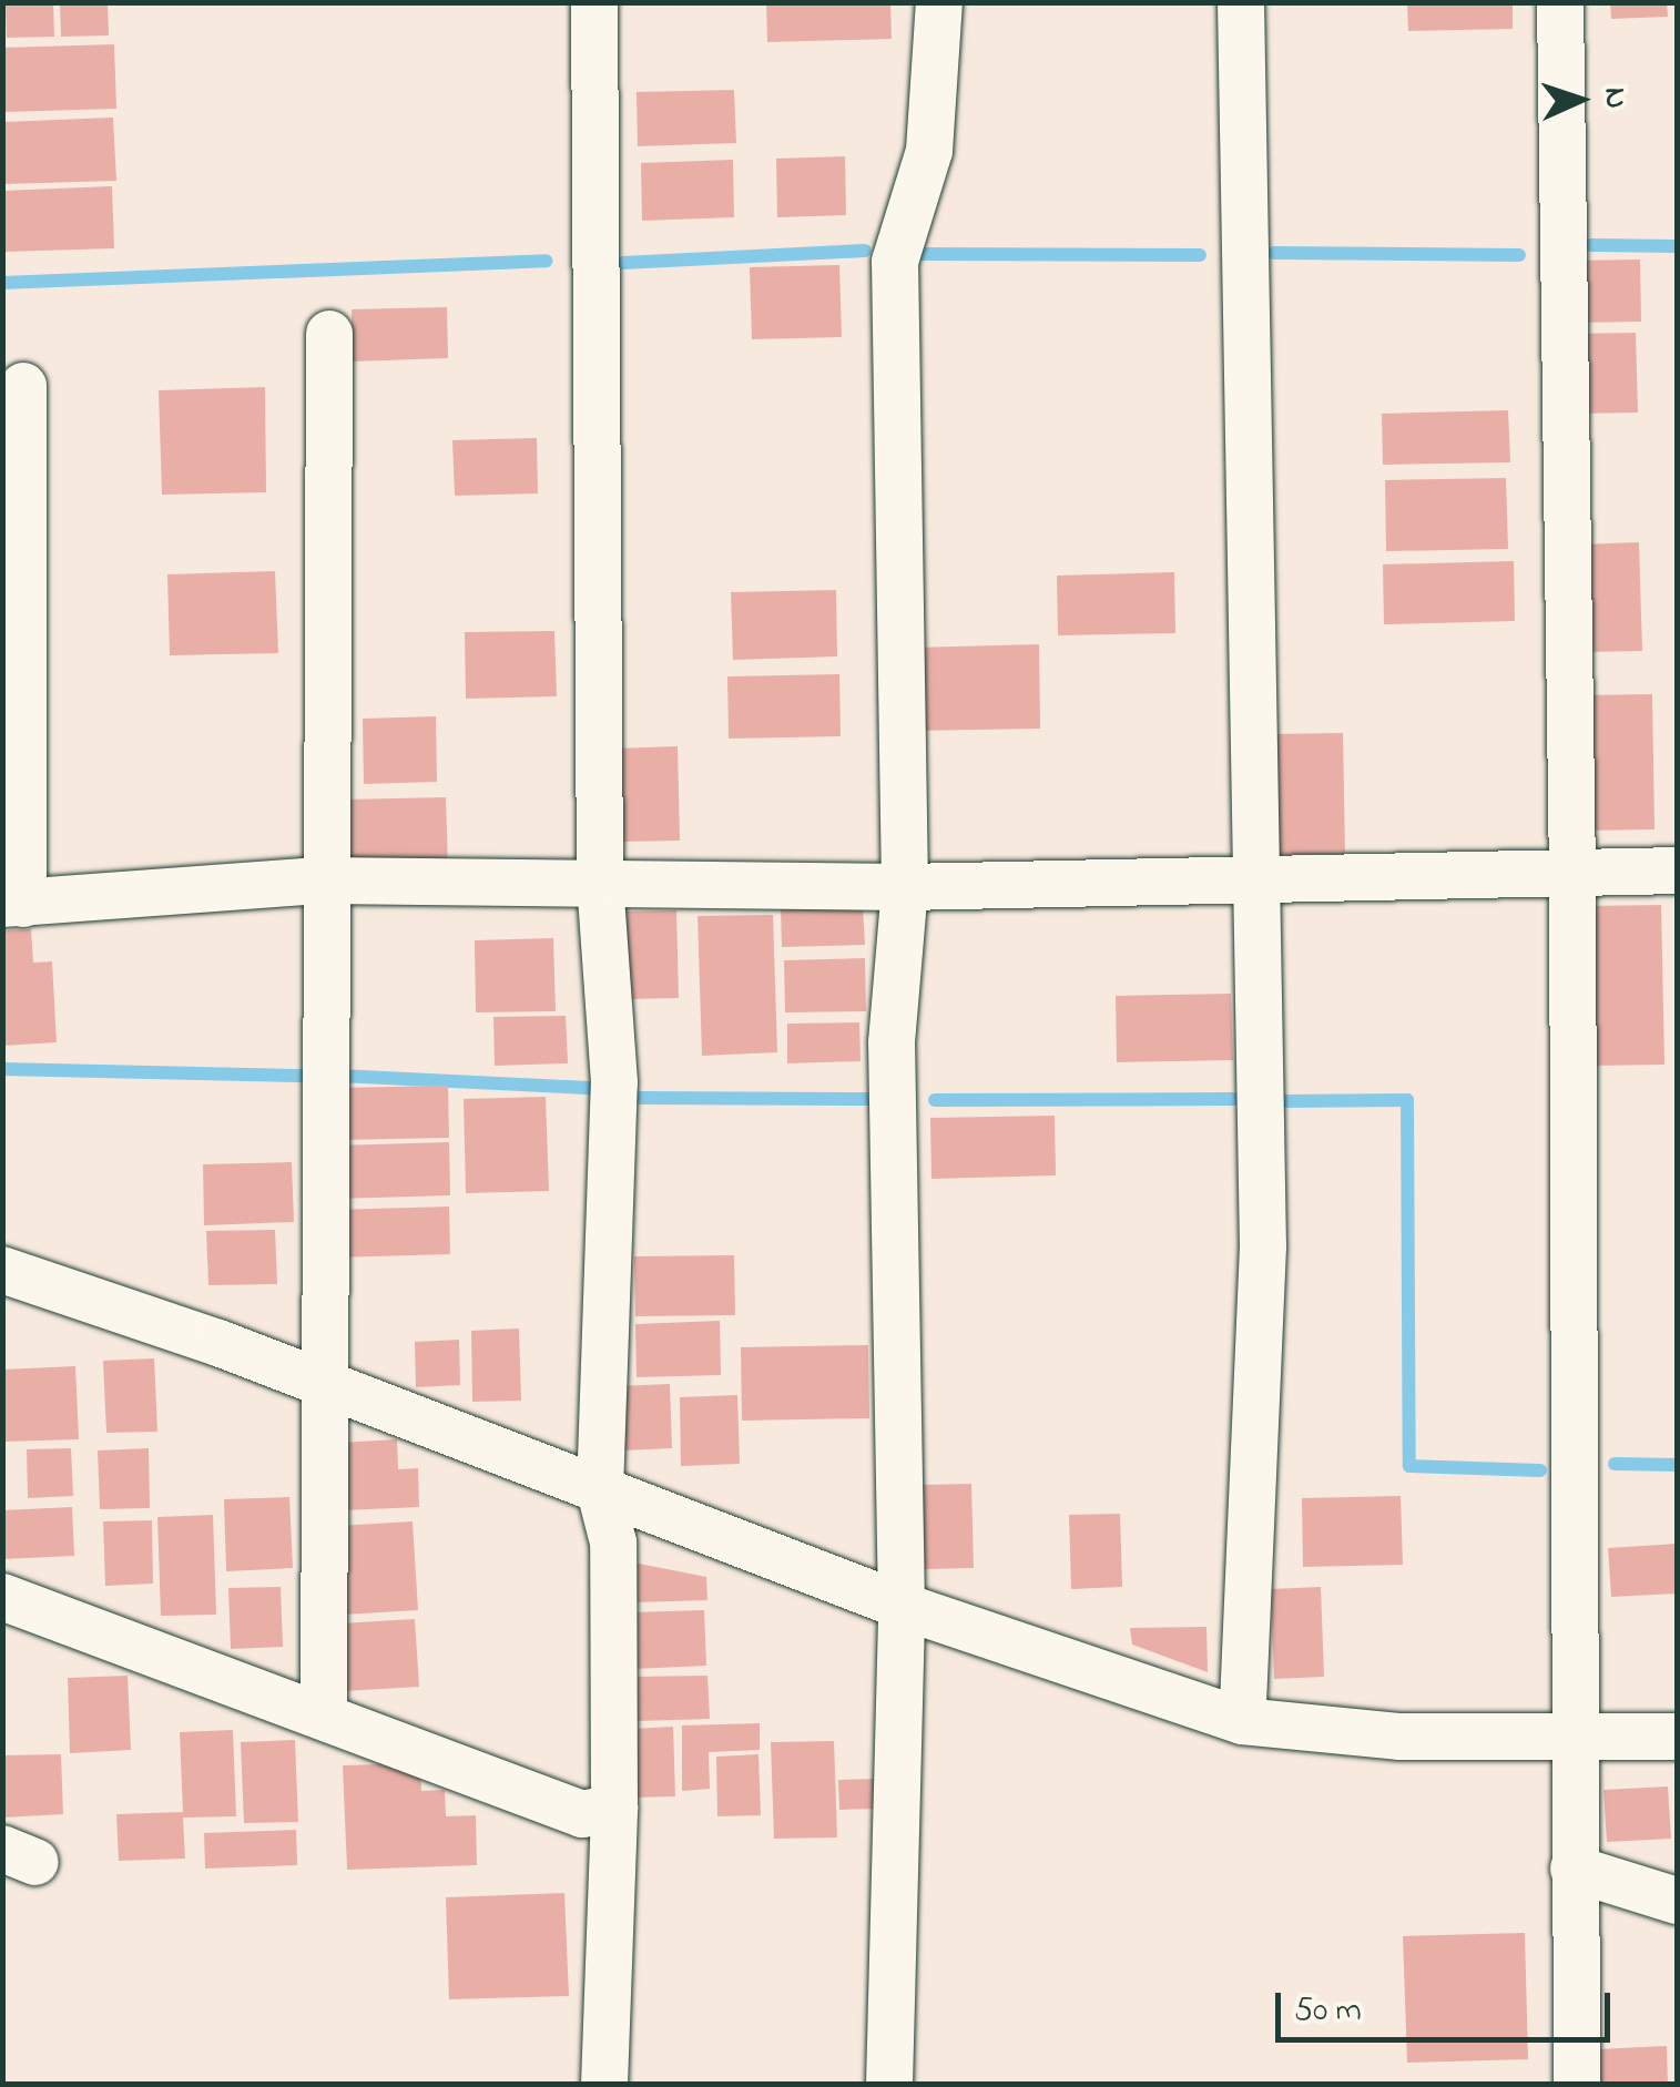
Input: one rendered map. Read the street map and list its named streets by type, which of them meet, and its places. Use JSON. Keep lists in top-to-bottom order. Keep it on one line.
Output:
{"scale_bar":"50 m","north":"right"}
